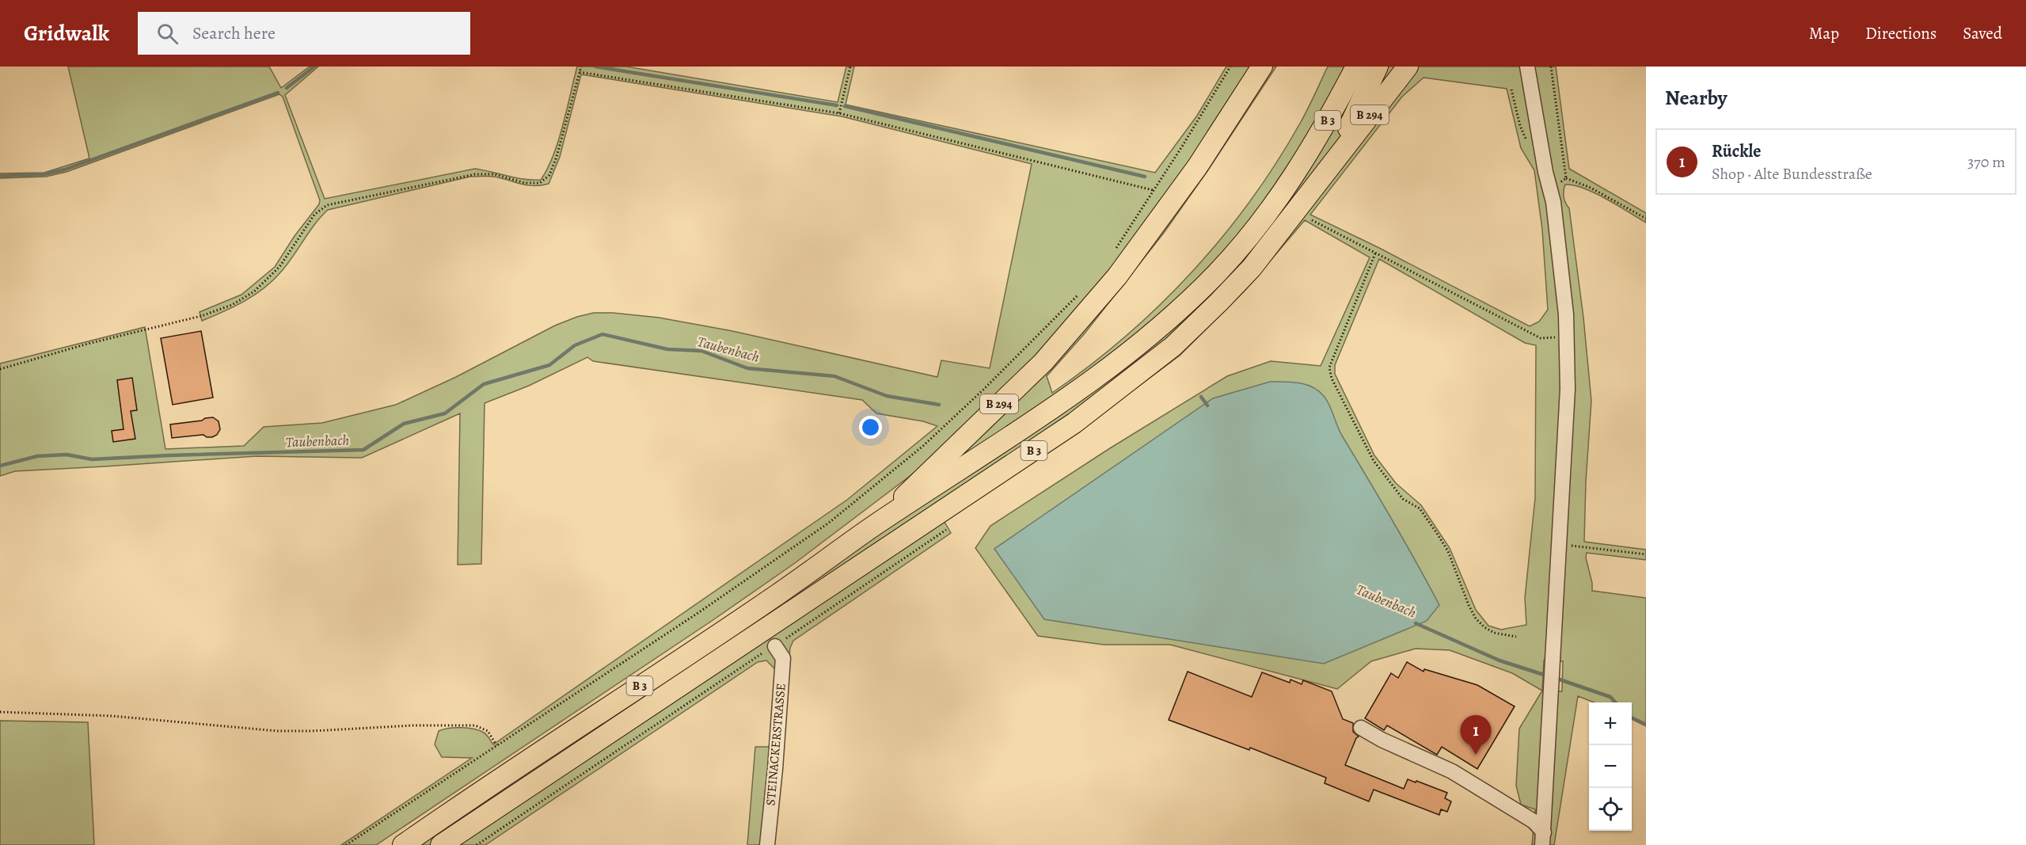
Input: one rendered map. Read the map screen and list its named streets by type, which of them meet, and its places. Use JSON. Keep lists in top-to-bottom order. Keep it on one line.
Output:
{"streets":{"highway":["B 294","B 3"],"street":["STEINACKERSTRASSE"]},"crossings":[["B 294","B 3"]],"water":["Taubenbach"],"page":{"header":"Gridwalk","search":"Search here","nav":["Map","Directions","Saved"],"heading":"Nearby","list":[{"mark":"1","name":"Rückle","note":"Shop · Alte Bundesstraße","value":"370 m"}],"map_buttons":["+","−"],"pins":"1"}}
